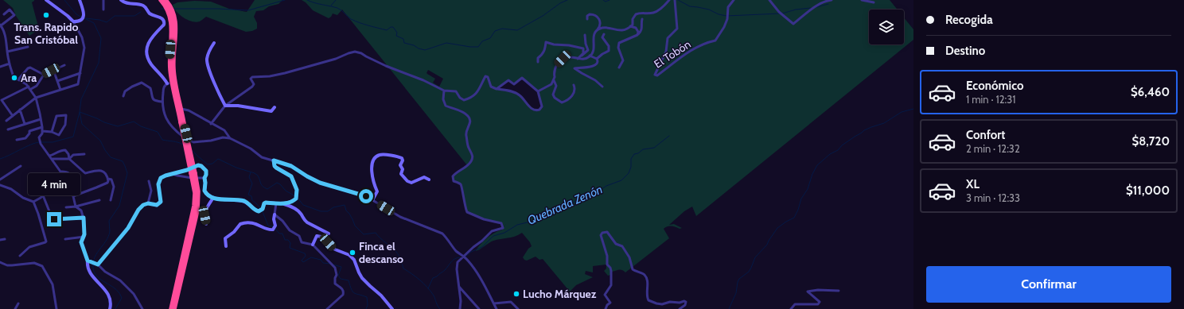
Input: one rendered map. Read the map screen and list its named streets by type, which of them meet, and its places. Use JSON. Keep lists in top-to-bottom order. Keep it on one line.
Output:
{"streets":{"street":["El Tobón"]},"water":["Quebrada Zenón"],"places":["Trans. Rapido San Cristóbal","Ara","Finca el descanso","Lucho Márquez"],"page":{"banner":["Recogida","Destino"],"list":[{"name":"Económico","note":"1 min · 12:31","value":"$6,460"},{"name":"Confort","note":"2 min · 12:32","value":"$8,720"},{"name":"XL","note":"3 min · 12:33","value":"$11,000"}],"bubble":"4 min","buttons":"Confirmar"}}
